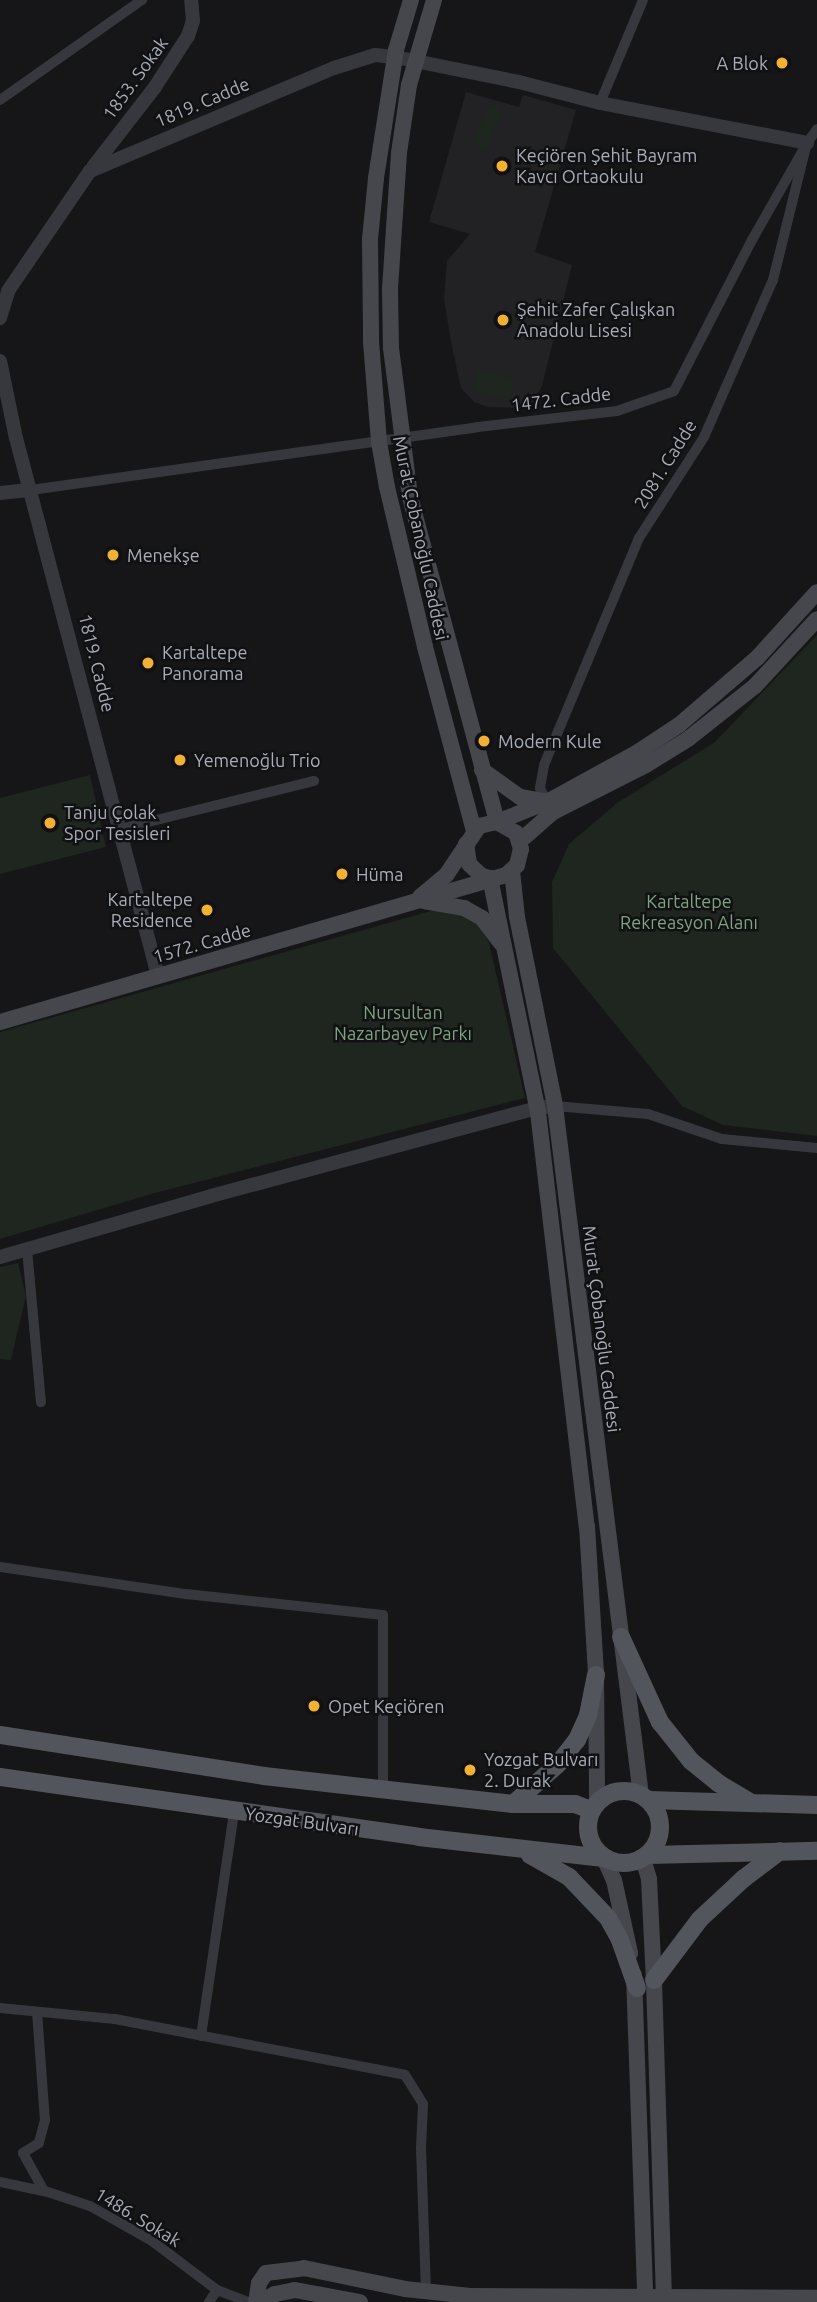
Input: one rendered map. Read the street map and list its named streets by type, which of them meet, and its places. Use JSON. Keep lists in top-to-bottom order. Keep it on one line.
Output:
{"streets":{"main road":["Murat Çobanoğlu Caddesi","1572. Cadde","Yozgat Bulvarı"],"street":["1853. Sokak","1819. Cadde","1472. Cadde","2081. Cadde","1486. Sokak"]},"crossings":[["1853. Sokak","1819. Cadde"],["1819. Cadde","1472. Cadde"],["1819. Cadde","2081. Cadde"],["1819. Cadde","Murat Çobanoğlu Caddesi"],["1819. Cadde","1572. Cadde"],["1472. Cadde","2081. Cadde"],["1472. Cadde","Murat Çobanoğlu Caddesi"],["Murat Çobanoğlu Caddesi","1572. Cadde"],["Murat Çobanoğlu Caddesi","Yozgat Bulvarı"]],"parks":["Kartaltepe Rekreasyon Alanı","Nursultan Nazarbayev Parkı"],"places":["A Blok","Keçiören Şehit Bayram Kavcı Ortaokulu","Şehit Zafer Çalışkan Anadolu Lisesi","Menekşe","Kartaltepe Panorama","Modern Kule","Yemenoğlu Trio","Tanju Çolak Spor Tesisleri","Hüma","Kartaltepe Residence","Opet Keçiören","Yozgat Bulvarı 2. Durak"]}
